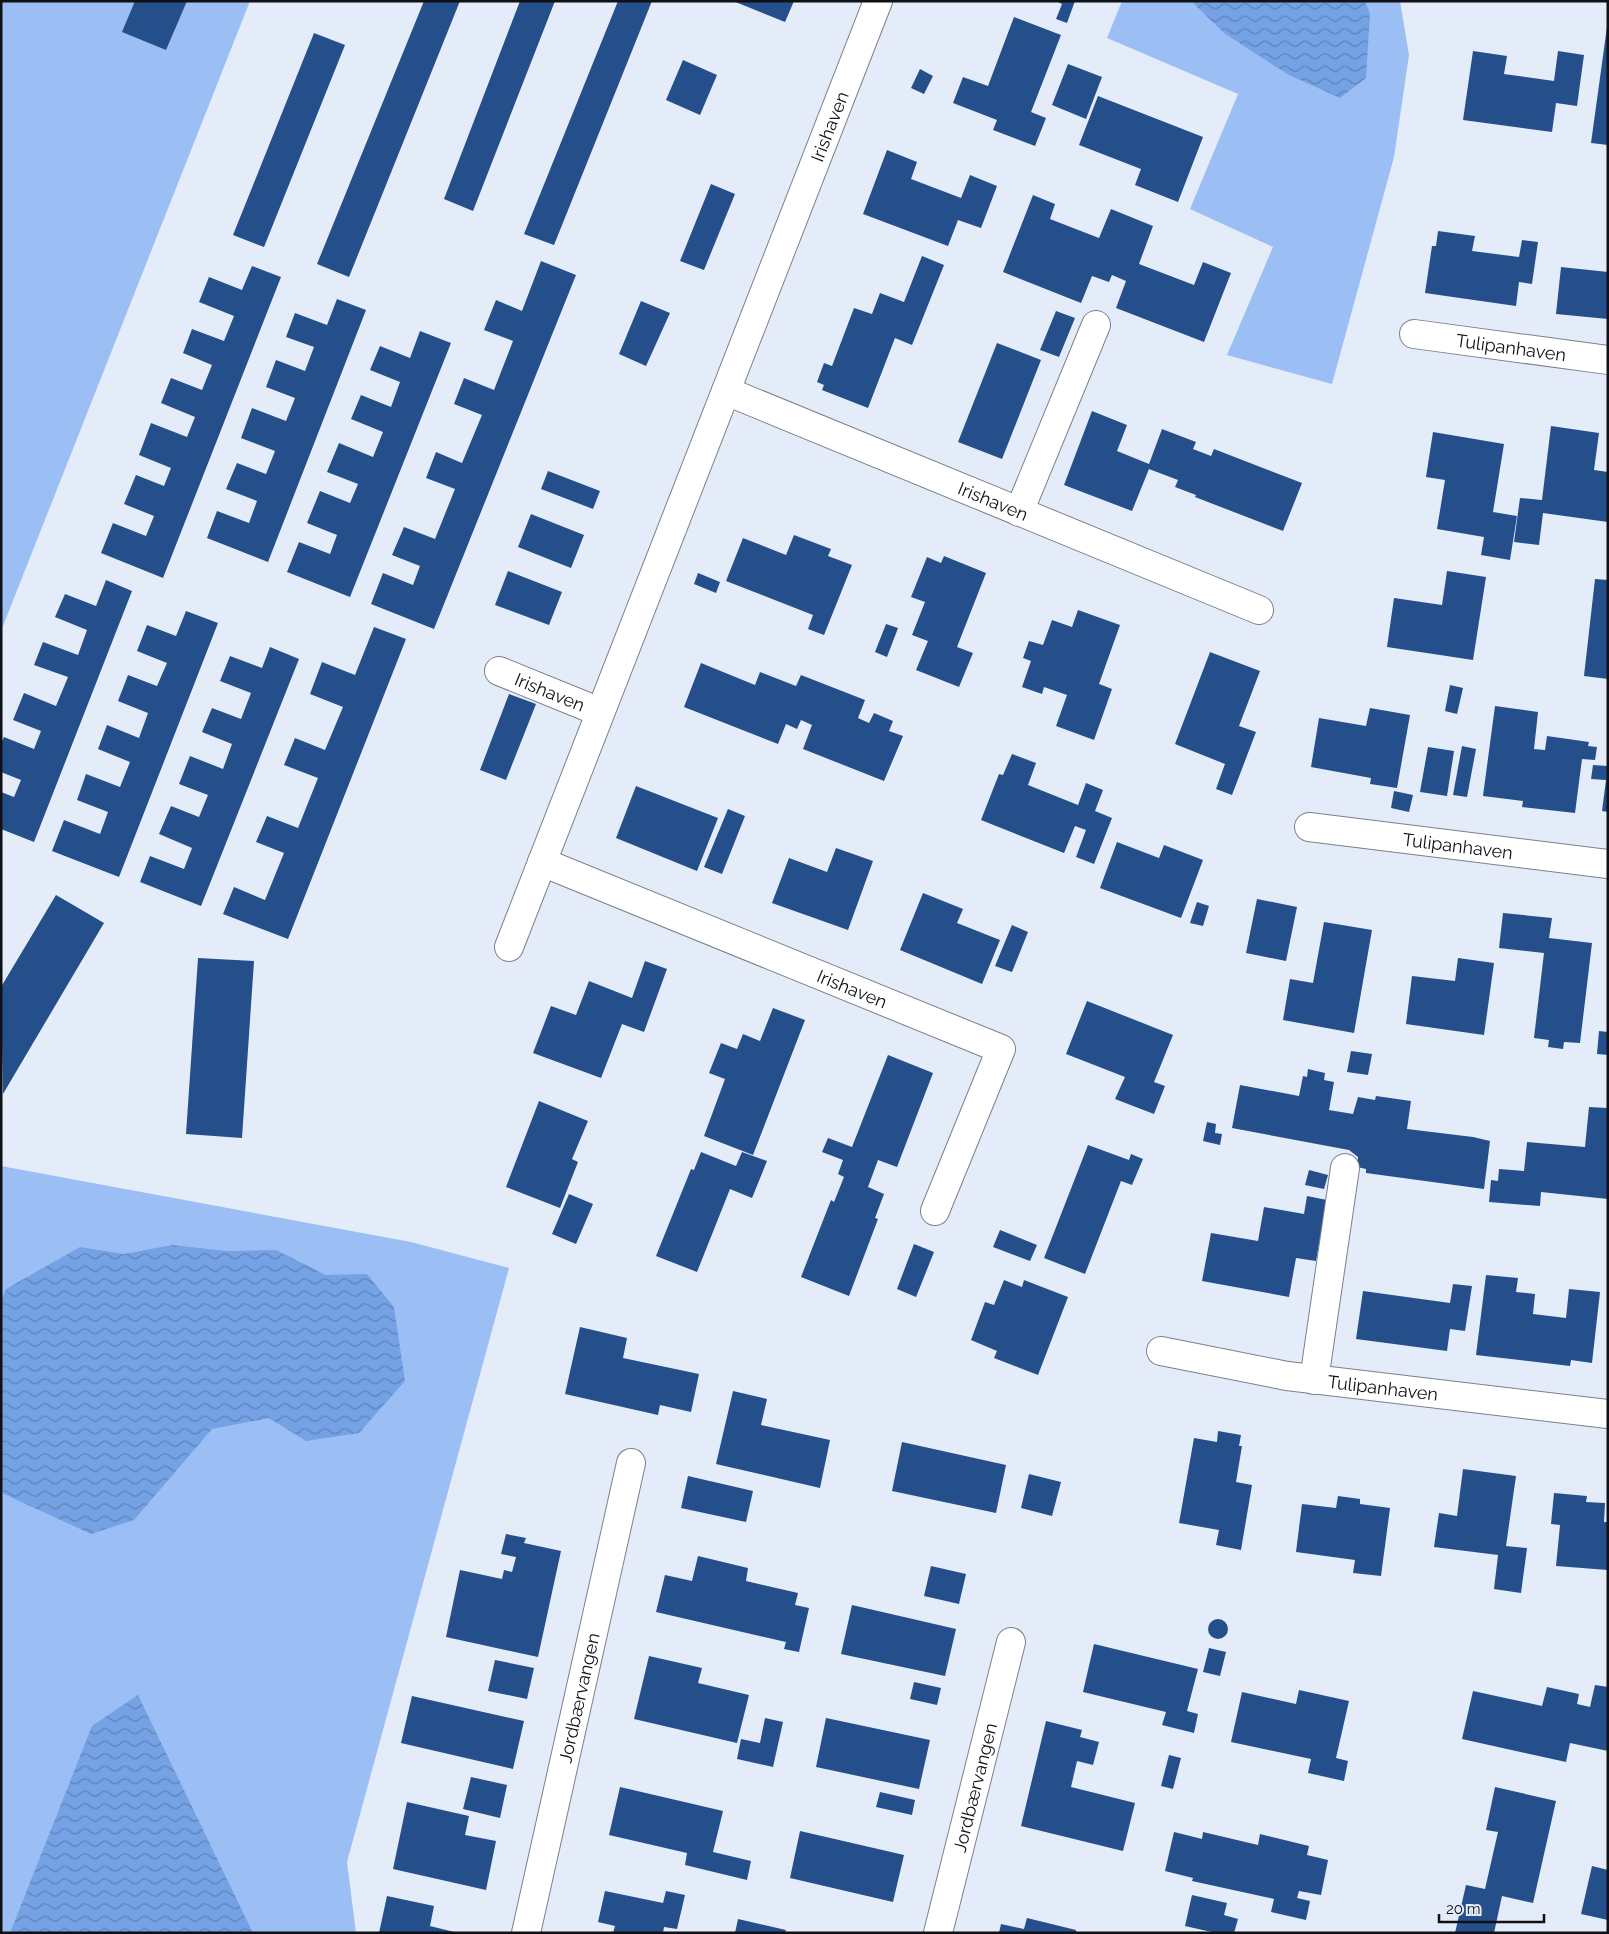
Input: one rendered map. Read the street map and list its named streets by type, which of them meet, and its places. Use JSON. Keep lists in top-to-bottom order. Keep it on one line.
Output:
{"streets":{"street":["Irishaven","Tulipanhaven","Jordbærvangen"]},"scale_bar":"20 m"}
